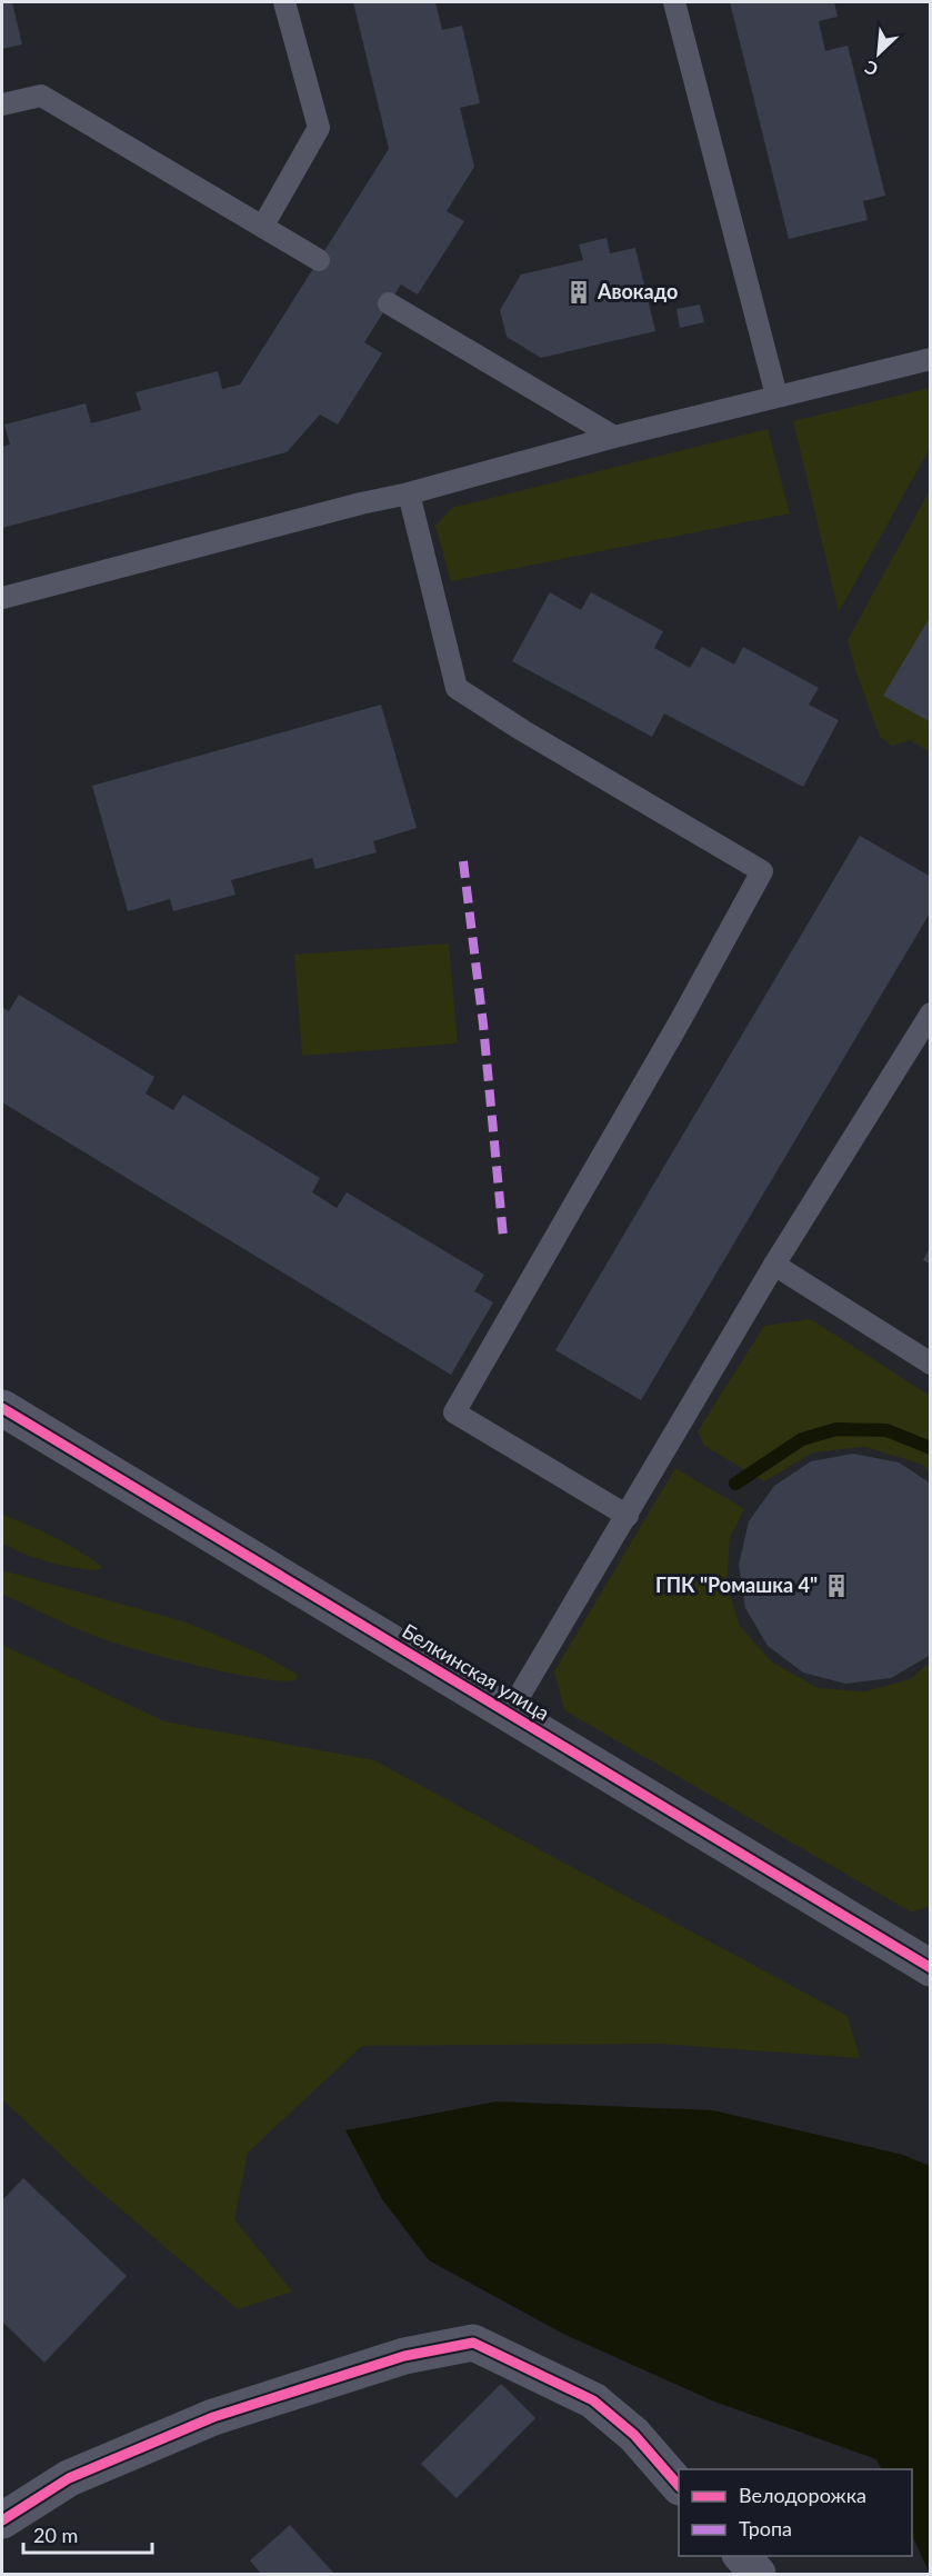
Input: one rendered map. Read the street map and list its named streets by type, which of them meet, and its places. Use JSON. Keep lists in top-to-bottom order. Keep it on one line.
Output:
{"streets":{"street":["Белкинская улица"]},"places":{"building":["Авокадо","ГПК \"Ромашка 4\""]},"legend":["Велодорожка","Тропа"],"scale_bar":"20 m","north":"bottom left"}
